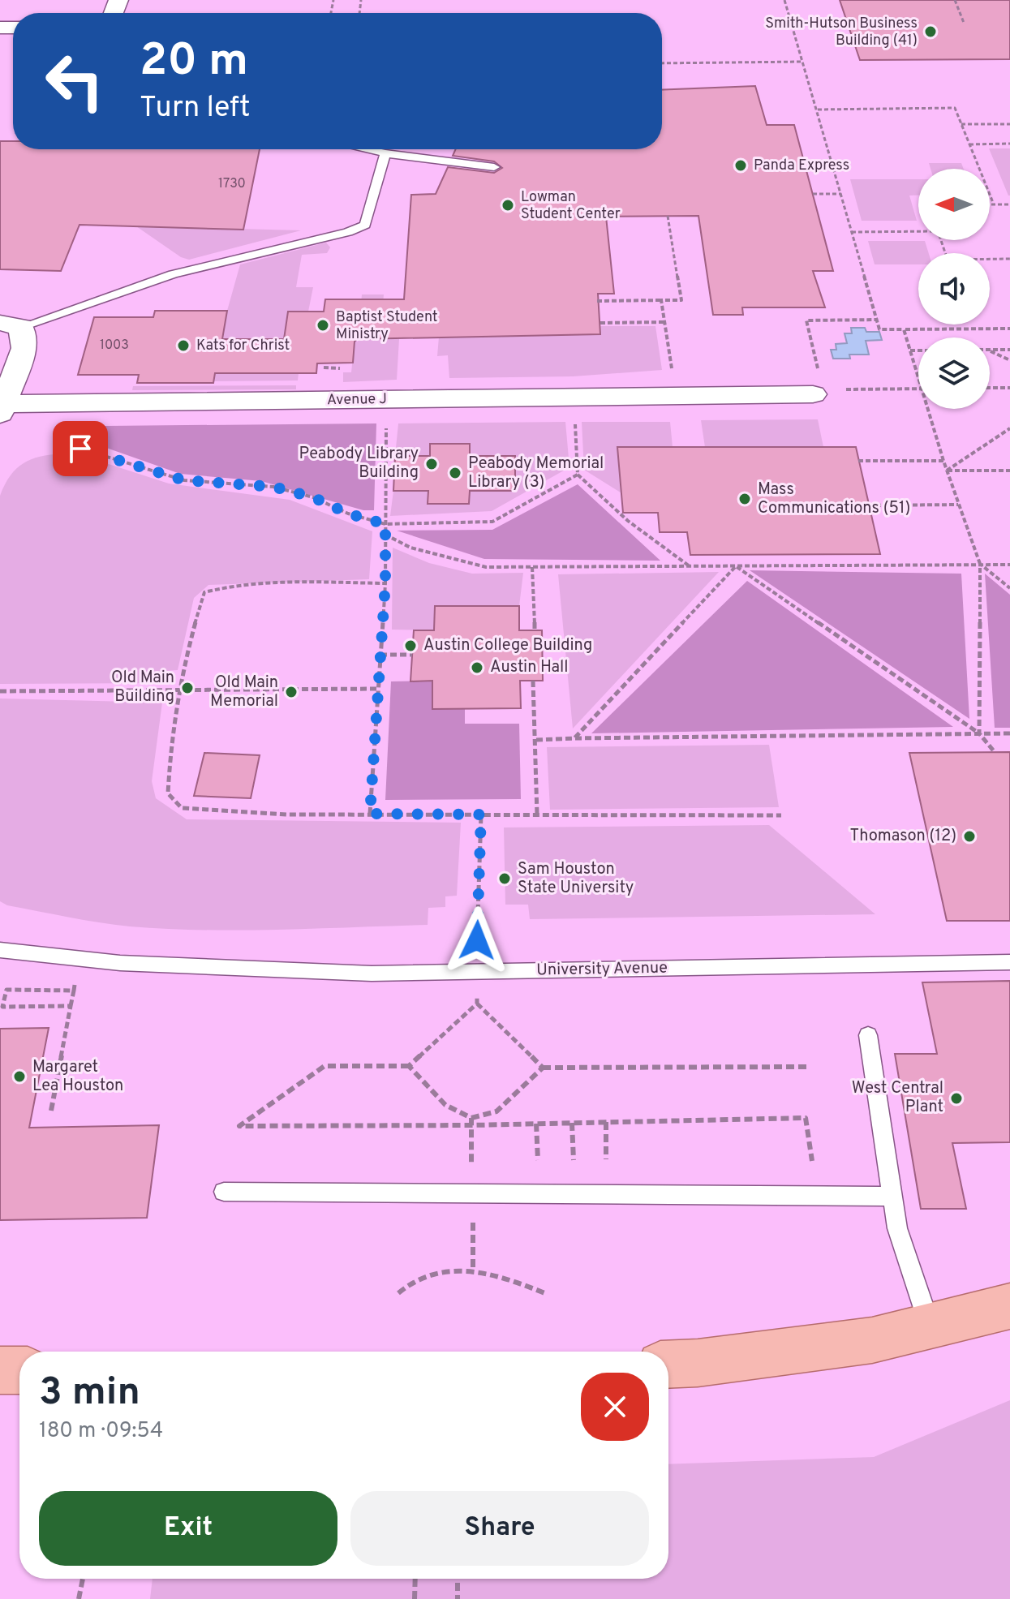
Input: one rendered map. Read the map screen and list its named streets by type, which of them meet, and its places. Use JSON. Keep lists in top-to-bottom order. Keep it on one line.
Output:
{"streets":{"street":["Avenue J"],"lane":["University Avenue"]},"places":["Smith-Hutson Business Building (41)","Panda Express","Lowman Student Center","Baptist Student Ministry","Kats for Christ","Peabody Library Building","Peabody Memorial Library (3)","Mass Communications (51)","Austin College Building","Austin Hall","Old Main Building","Old Main Memorial","Thomason (12)","Sam Houston State University","Margaret Lea Houston","West Central Plant"],"house_numbers":["1730","1003"],"north":"left","page":{"turn":["20 m","Turn left"],"heading":["3 min","180 m · 09:54"],"buttons":["Exit","Share"]}}
